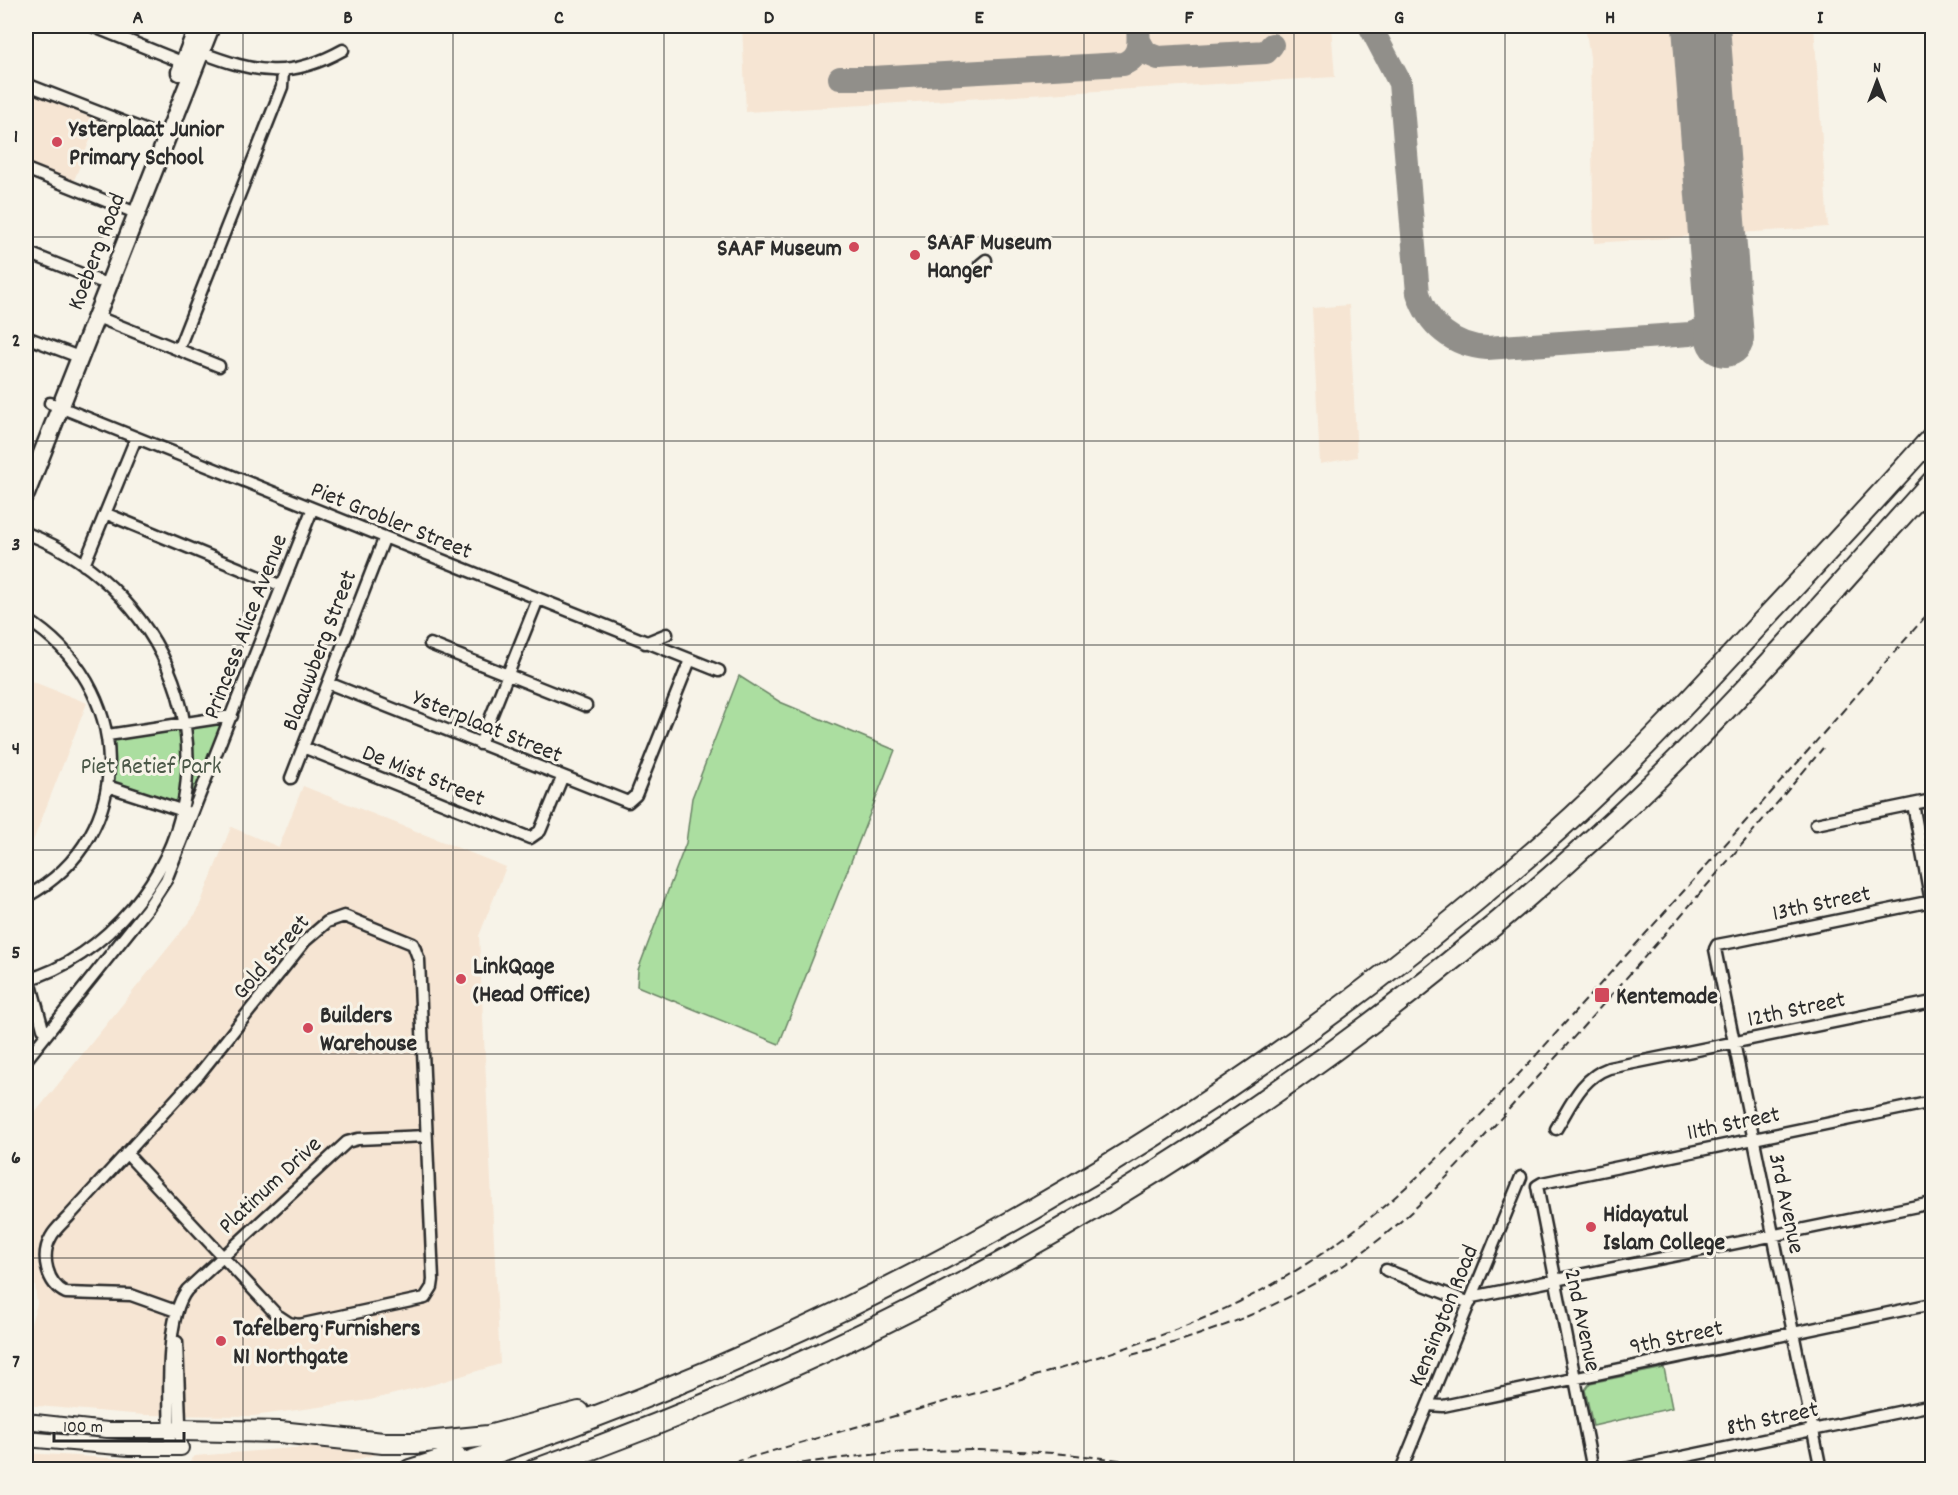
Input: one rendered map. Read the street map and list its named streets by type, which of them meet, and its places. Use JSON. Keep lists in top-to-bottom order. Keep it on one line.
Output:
{"streets":{"main road":["Koeberg Road"],"street":["Piet Grobler Street","Princess Alice Avenue","Blaauwberg Street","Ysterplaat Street","De Mist Street","13th Street","Gold Street","12th Street","11th Street","Platinum Drive","3rd Avenue","Kensington Road","2nd Avenue","9th Street","8th Street"]},"crossings":[["Koeberg Road","Piet Grobler Street"],["Piet Grobler Street","Princess Alice Avenue"],["Piet Grobler Street","Blaauwberg Street"],["Piet Grobler Street","Ysterplaat Street"],["Blaauwberg Street","Ysterplaat Street"],["Blaauwberg Street","De Mist Street"],["Ysterplaat Street","De Mist Street"],["13th Street","3rd Avenue"],["Gold Street","Platinum Drive"],["12th Street","3rd Avenue"],["11th Street","3rd Avenue"],["11th Street","2nd Avenue"],["3rd Avenue","9th Street"],["3rd Avenue","8th Street"],["Kensington Road","9th Street"],["2nd Avenue","9th Street"]],"parks":["Piet Retief Park"],"places":{"other":["Ysterplaat Junior Primary School","SAAF Museum","SAAF Museum Hanger","LinkQage (Head Office)","Builders Warehouse","Hidayatul Islam College","Tafelberg Furnishers N1 Northgate"],"transit":["Kentemade"]},"scale_bar":"100 m","north":"top","grid":{"columns":["A","B","C","D","E","F","G","H","I"],"rows":["1","2","3","4","5","6","7"]}}
